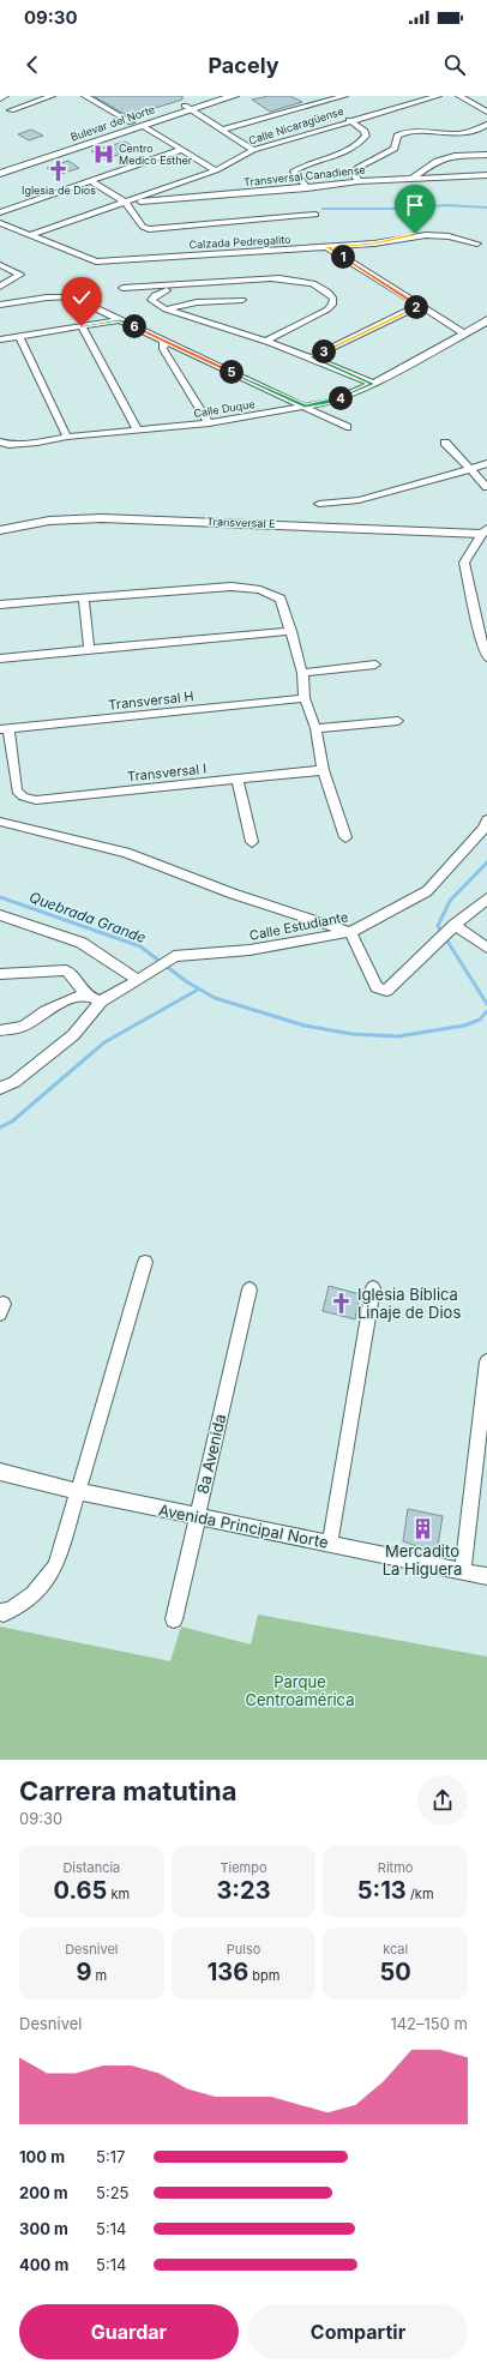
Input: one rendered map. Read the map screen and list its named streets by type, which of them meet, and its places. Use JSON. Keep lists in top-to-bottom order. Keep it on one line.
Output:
{"streets":{"main road":["Bulevar del Norte"],"street":["Calle Nicaragüense","Transversal Canadiense","Calzada Pedregalito","Calle Duque","Transversal E","Transversal H","Transversal I","Calle Estudiante","8a Avenida","Avenida Principal Norte"]},"crossings":[["Calle Nicaragüense","Transversal Canadiense"],["Calle Nicaragüense","Calzada Pedregalito"],["Transversal H","Transversal I"],["8a Avenida","Avenida Principal Norte"]],"water":["Quebrada Grande"],"parks":["Parque Centroamérica"],"places":{"hospital":["Centro Medico Esther"],"church":["Iglesia de Dios","Iglesia Bíblica Linaje de Dios"],"building":["Mercadito La Higuera"]},"page":{"status":"09:30","header":"Pacely","pins":["1","2","6","3","5","4"],"heading":["Carrera matutina","09:30"],"stats":[["Distancia","0.65 km"],["Tiempo","3:23"],["Ritmo","5:13 /km"],["Desnivel","9 m"],["Pulso","136 bpm"],["kcal","50"]],"chart":["Desnivel","142–150 m"],"list":[{"name":"100 m","note":"5:17"},{"name":"200 m","note":"5:25"},{"name":"300 m","note":"5:14"},{"name":"400 m","note":"5:14"}],"buttons":["Guardar","Compartir"]}}
